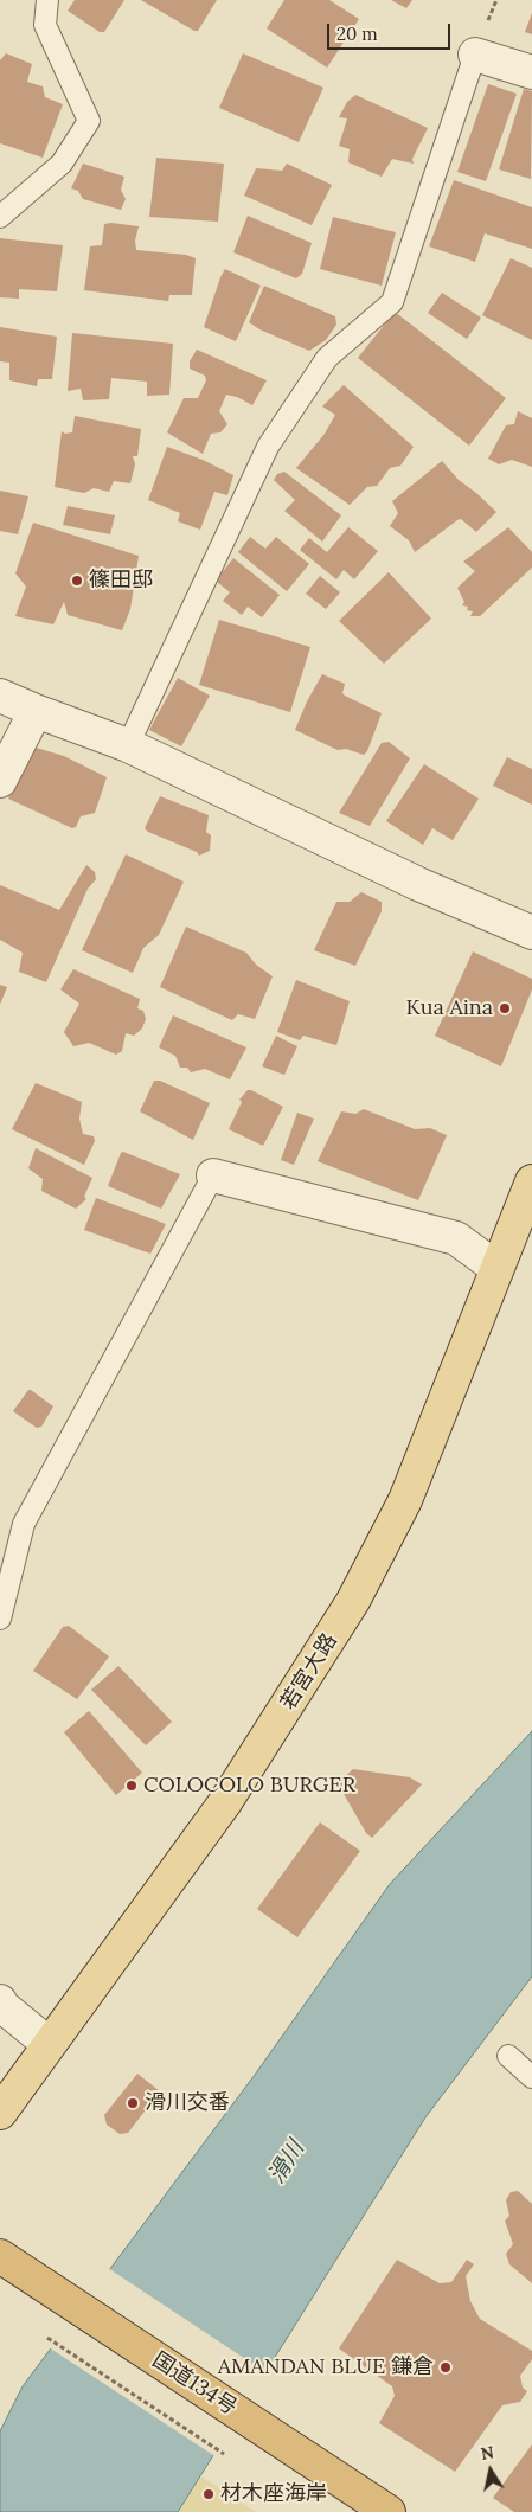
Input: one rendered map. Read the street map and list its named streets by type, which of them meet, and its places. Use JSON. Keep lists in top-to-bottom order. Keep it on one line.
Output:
{"streets":{"highway":["国道134号"],"main road":["若宮大路"]},"water":["滑川"],"places":["篠田邸","Kua Aina","COLOCOLO BURGER","滑川交番","AMANDAN BLUE 鎌倉","材木座海岸"],"scale_bar":"20 m","north":"top"}
